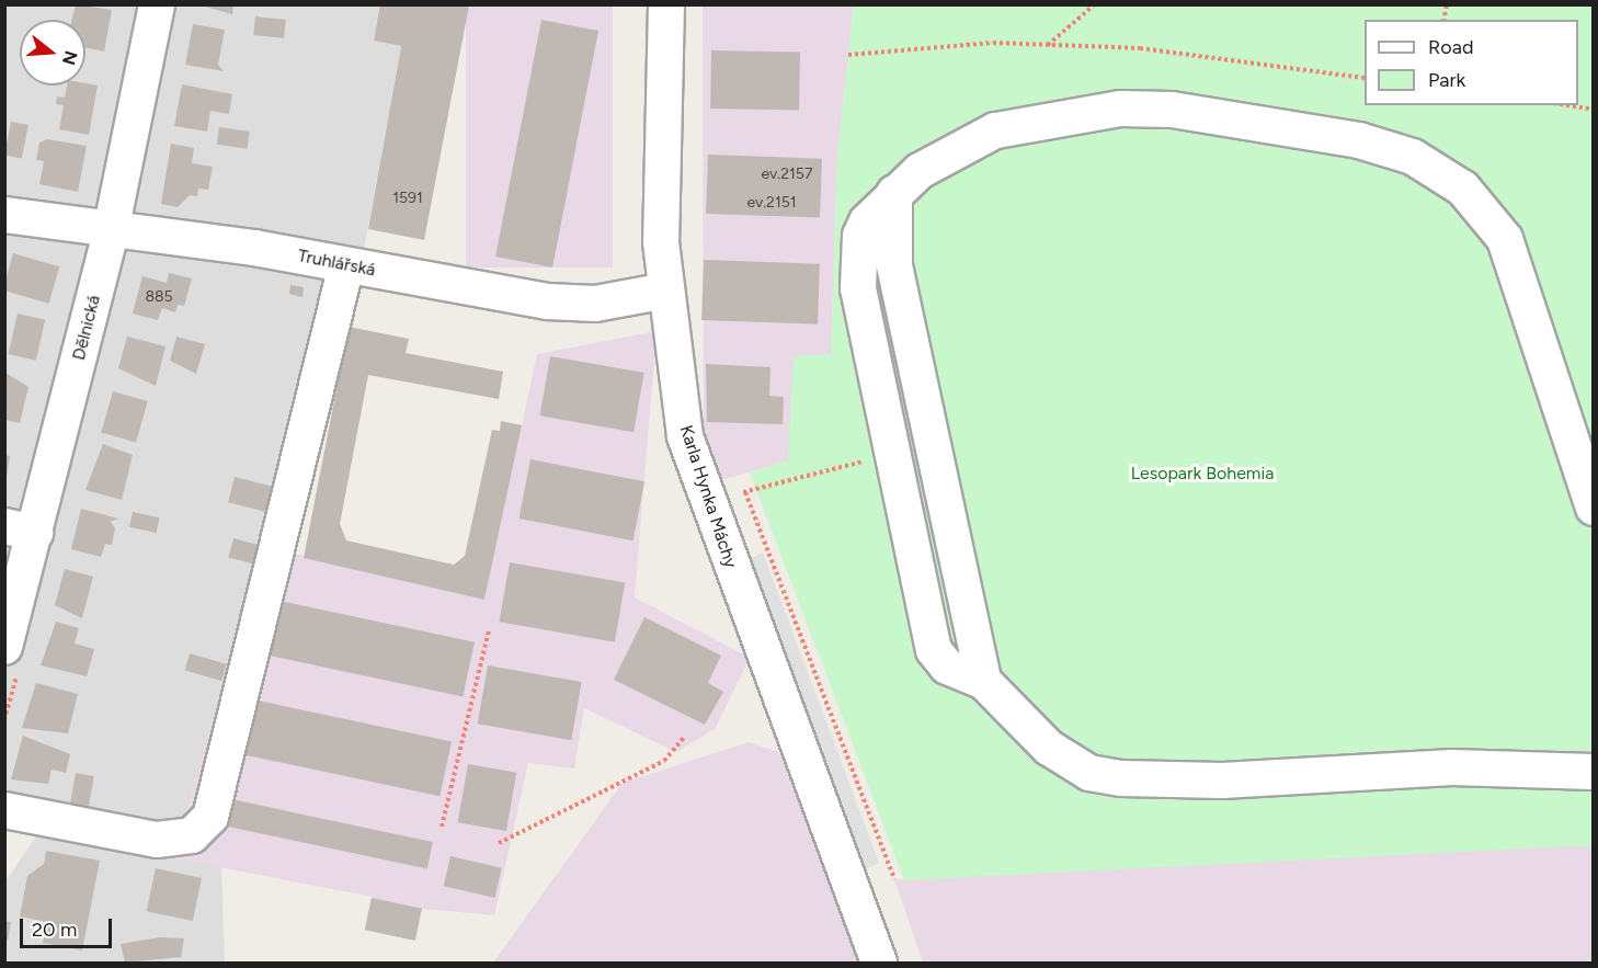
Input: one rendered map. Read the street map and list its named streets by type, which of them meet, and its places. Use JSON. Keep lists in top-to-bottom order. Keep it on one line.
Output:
{"streets":{"street":["Truhlářská","Dělnická","Karla Hynka Máchy"]},"crossings":[["Truhlářská","Dělnická"],["Truhlářská","Karla Hynka Máchy"]],"parks":["Lesopark Bohemia"],"house_numbers":["ev.2157","1591","ev.2151","885"],"legend":["Road","Park"],"scale_bar":"20 m","north":"right"}
